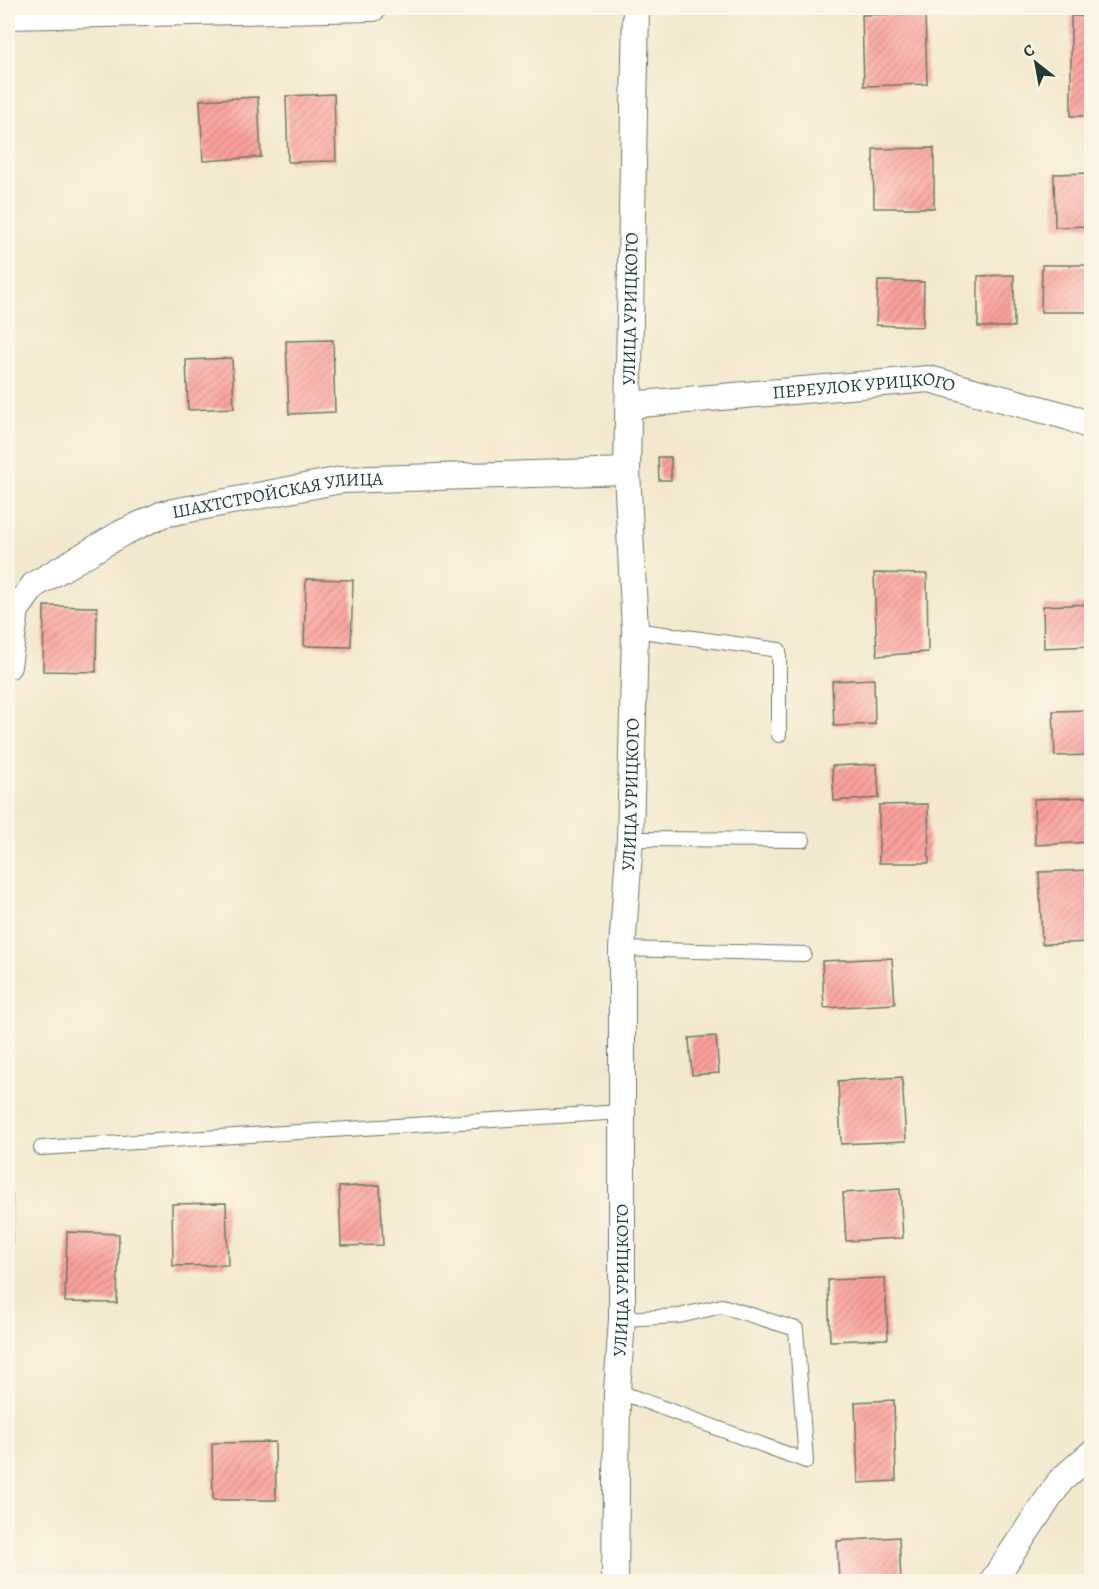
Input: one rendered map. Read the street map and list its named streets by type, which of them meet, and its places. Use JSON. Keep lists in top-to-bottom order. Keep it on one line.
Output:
{"streets":{"street":["УЛИЦА УРИЦКОГО","ПЕРЕУЛОК УРИЦКОГО","ШАХТСТРОЙСКАЯ УЛИЦА"]},"crossings":[["УЛИЦА УРИЦКОГО","ПЕРЕУЛОК УРИЦКОГО"],["УЛИЦА УРИЦКОГО","ШАХТСТРОЙСКАЯ УЛИЦА"]],"north":"top left"}
